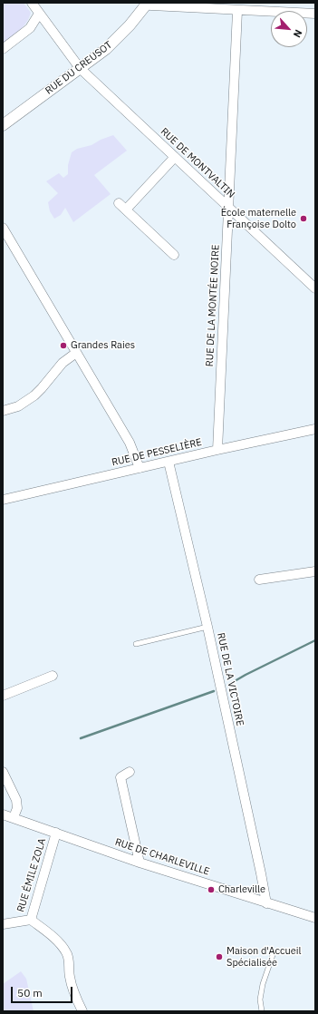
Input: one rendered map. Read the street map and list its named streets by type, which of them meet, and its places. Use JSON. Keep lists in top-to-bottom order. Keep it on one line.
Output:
{"streets":{"street":["RUE DU CREUSOT","RUE DE MONTVALTIN","RUE DE LA MONTÉE NOIRE","RUE DE PESSELIÈRE","RUE DE LA VICTOIRE","RUE DE CHARLEVILLE","RUE ÉMILE ZOLA"]},"crossings":[["RUE DU CREUSOT","RUE DE MONTVALTIN"],["RUE DE MONTVALTIN","RUE DE LA MONTÉE NOIRE"],["RUE DE LA MONTÉE NOIRE","RUE DE PESSELIÈRE"],["RUE DE PESSELIÈRE","RUE DE LA VICTOIRE"],["RUE DE LA VICTOIRE","RUE DE CHARLEVILLE"],["RUE DE CHARLEVILLE","RUE ÉMILE ZOLA"]],"places":["École maternelle Françoise Dolto","Grandes Raies","Charleville","Maison d'Accueil Spécialisée"],"scale_bar":"50 m","north":"bottom right"}
